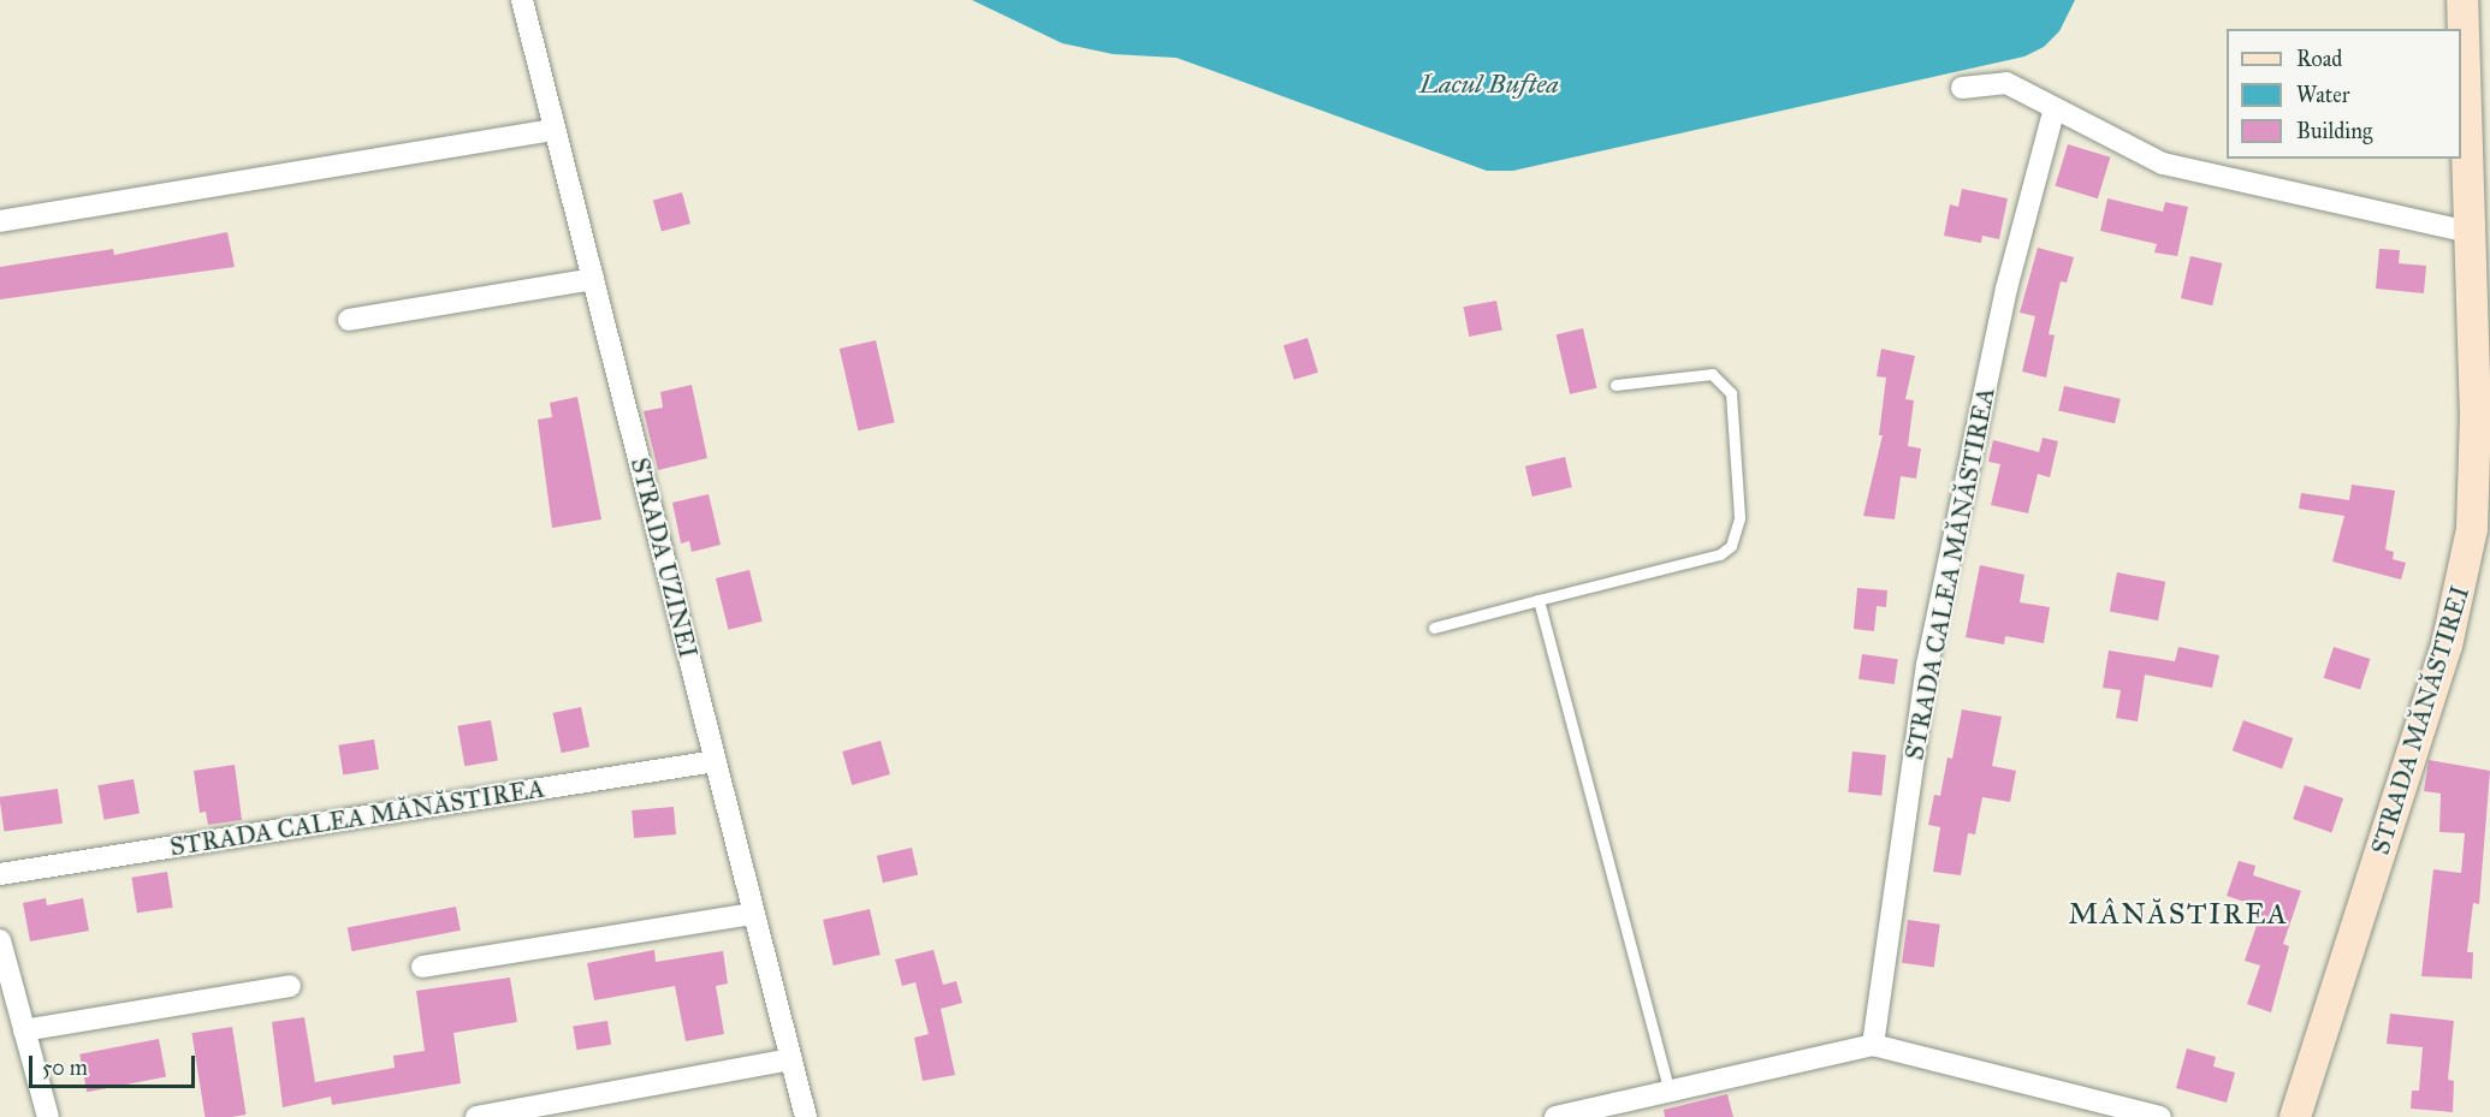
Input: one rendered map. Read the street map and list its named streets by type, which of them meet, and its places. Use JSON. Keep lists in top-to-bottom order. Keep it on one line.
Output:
{"streets":{"street":["STRADA UZINEI","STRADA CALEA MĂNĂSTIREA","STRADA MĂNĂSTIREI"]},"crossings":[["STRADA UZINEI","STRADA CALEA MĂNĂSTIREA"]],"districts":["MÂNĂSTIREA"],"water":["Lacul Buftea"],"legend":["Road","Water","Building"],"scale_bar":"50 m"}
